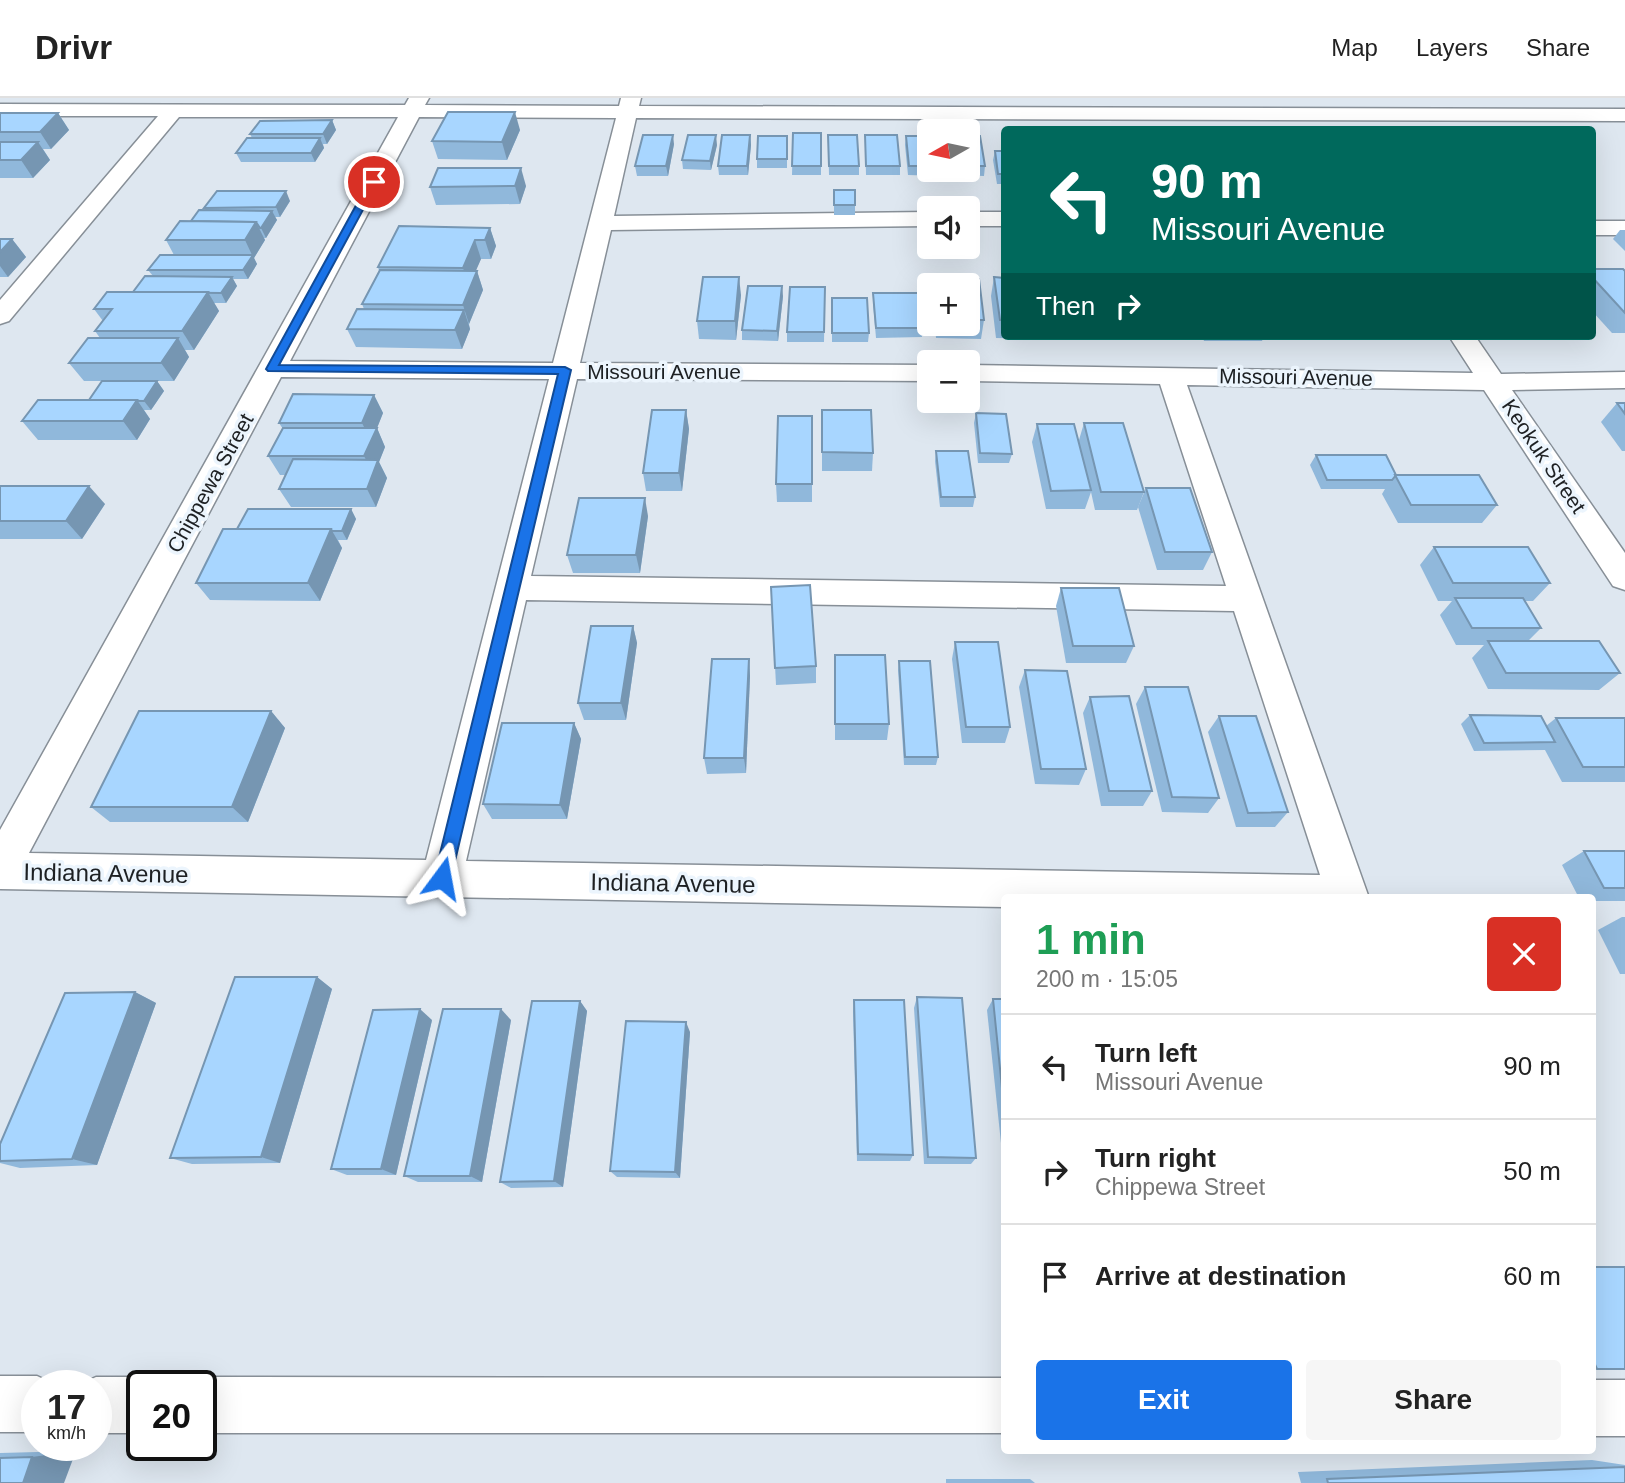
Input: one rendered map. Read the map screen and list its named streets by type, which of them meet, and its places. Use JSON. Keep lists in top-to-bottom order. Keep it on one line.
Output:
{"streets":{"street":["Missouri Avenue","Keokuk Street","Chippewa Street","Indiana Avenue"]},"crossings":[["Missouri Avenue","Keokuk Street"],["Missouri Avenue","Chippewa Street"],["Chippewa Street","Indiana Avenue"]],"north":"left","page":{"header":"Drivr","nav":["Map","Layers","Share"],"map_buttons":["+","−"],"turn":["90 m","Missouri Avenue"],"then":"Then","heading":["1 min","200 m · 15:05"],"list":[{"name":"Turn left","note":"Missouri Avenue","value":"90 m"},{"name":"Turn right","note":"Chippewa Street","value":"50 m"},{"name":"Arrive at destination","value":"60 m"}],"buttons":["Exit","Share"],"speed":"17 km/h","limit":"20"}}
